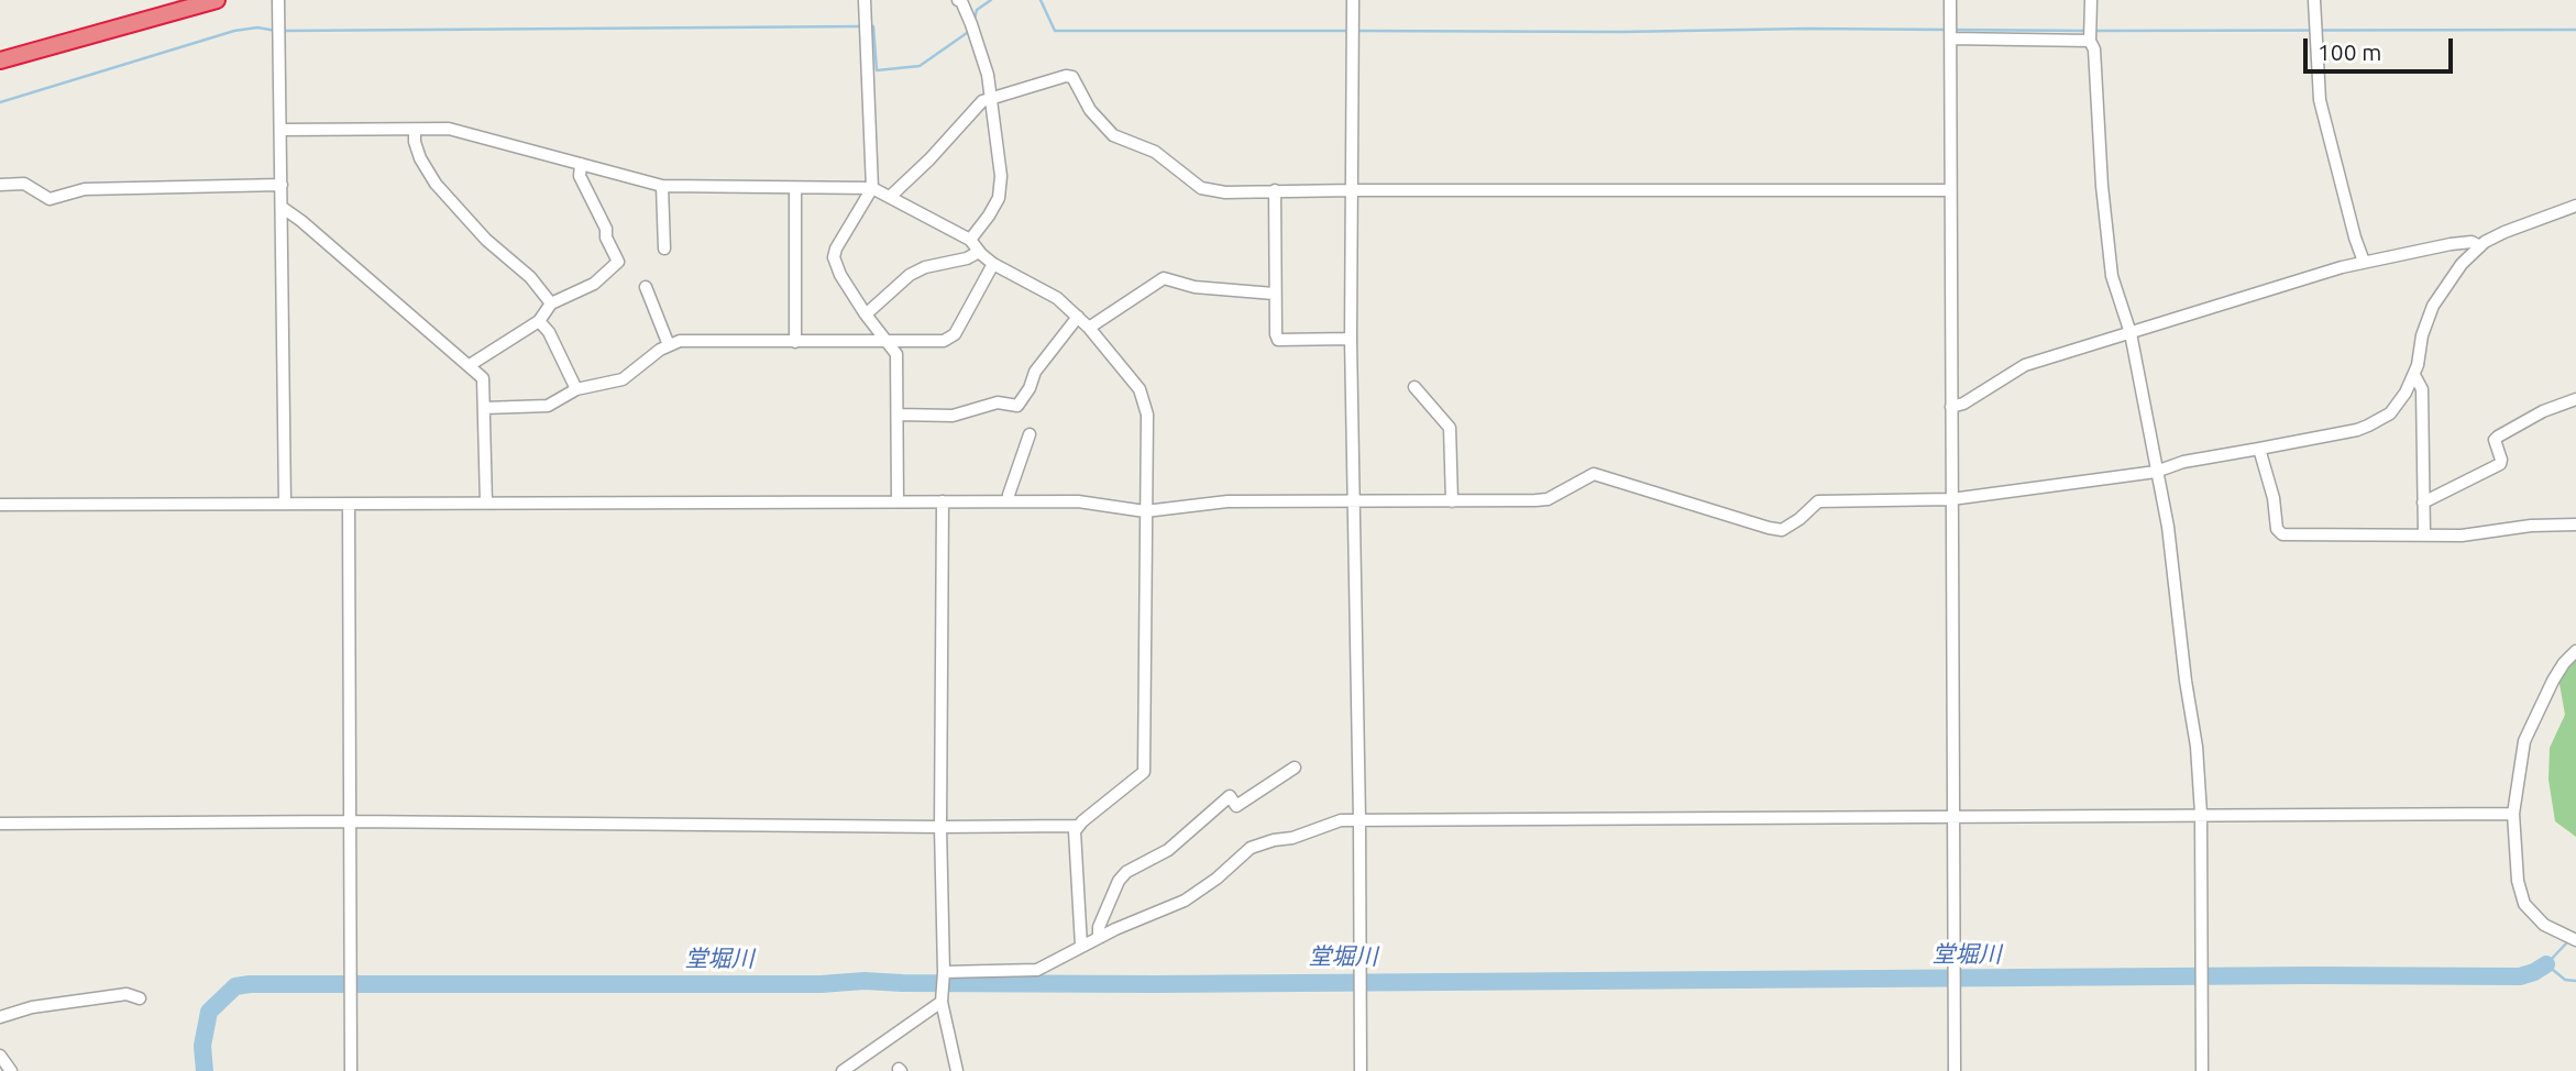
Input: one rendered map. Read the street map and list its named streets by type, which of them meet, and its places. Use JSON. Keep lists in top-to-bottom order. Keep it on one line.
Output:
{"water":["堂堀川"],"scale_bar":"100 m"}
